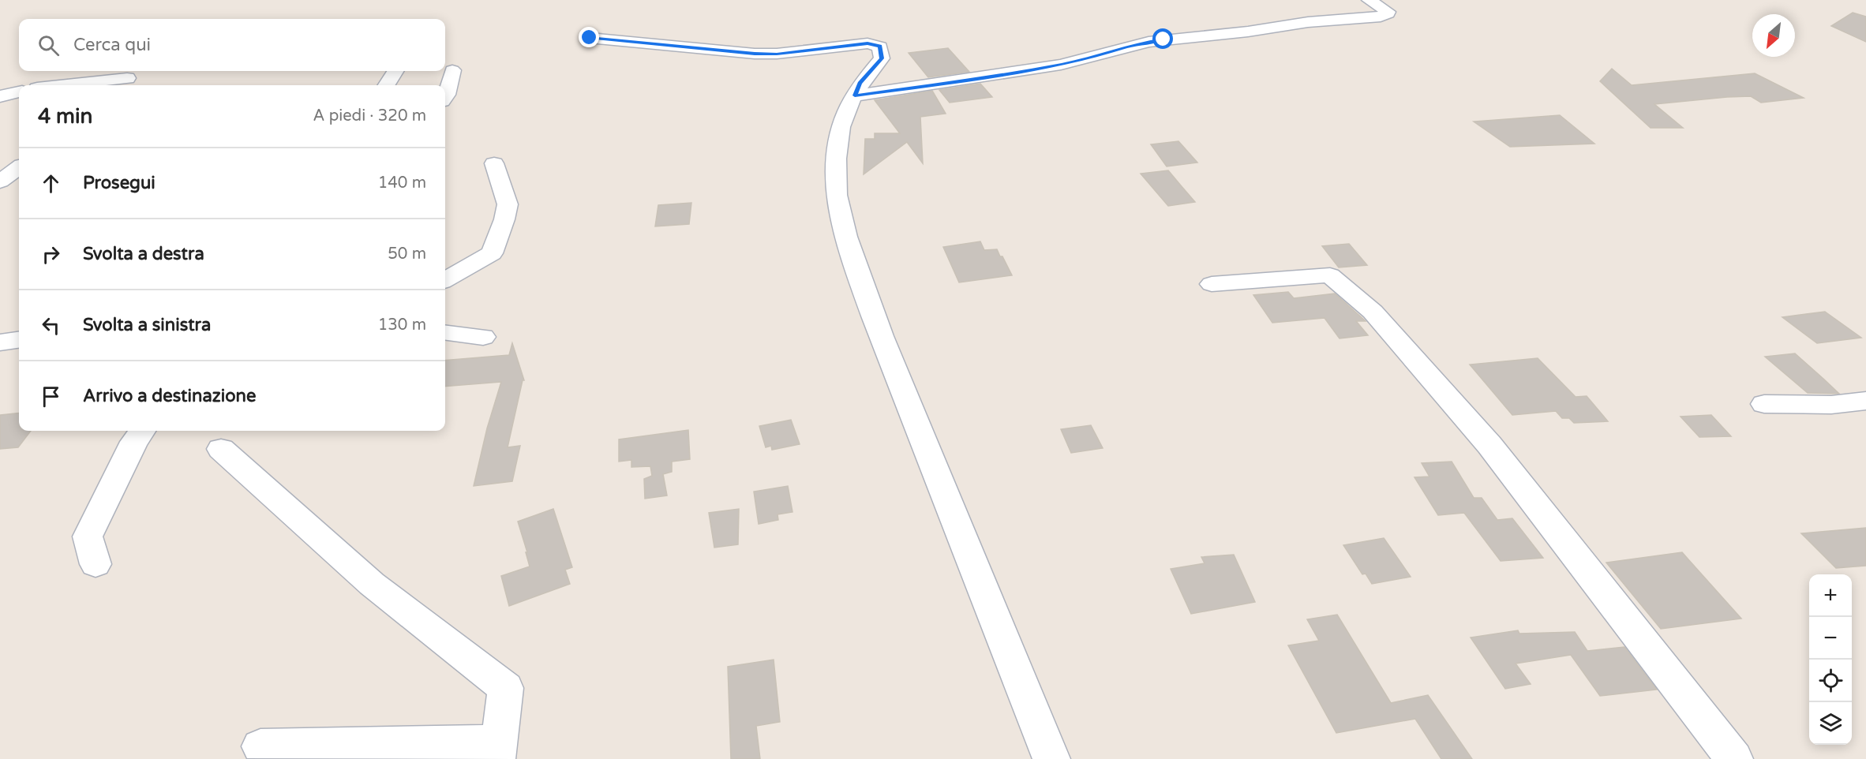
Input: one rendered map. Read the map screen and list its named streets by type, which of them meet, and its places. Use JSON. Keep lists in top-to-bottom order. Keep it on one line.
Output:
{"north":"bottom left","page":{"search":"Cerca qui","heading":["4 min","A piedi · 320 m"],"list":[["Prosegui","140 m"],["Svolta a destra","50 m"],["Svolta a sinistra","130 m"],"Arrivo a destinazione"],"map_buttons":["+","−"]}}
